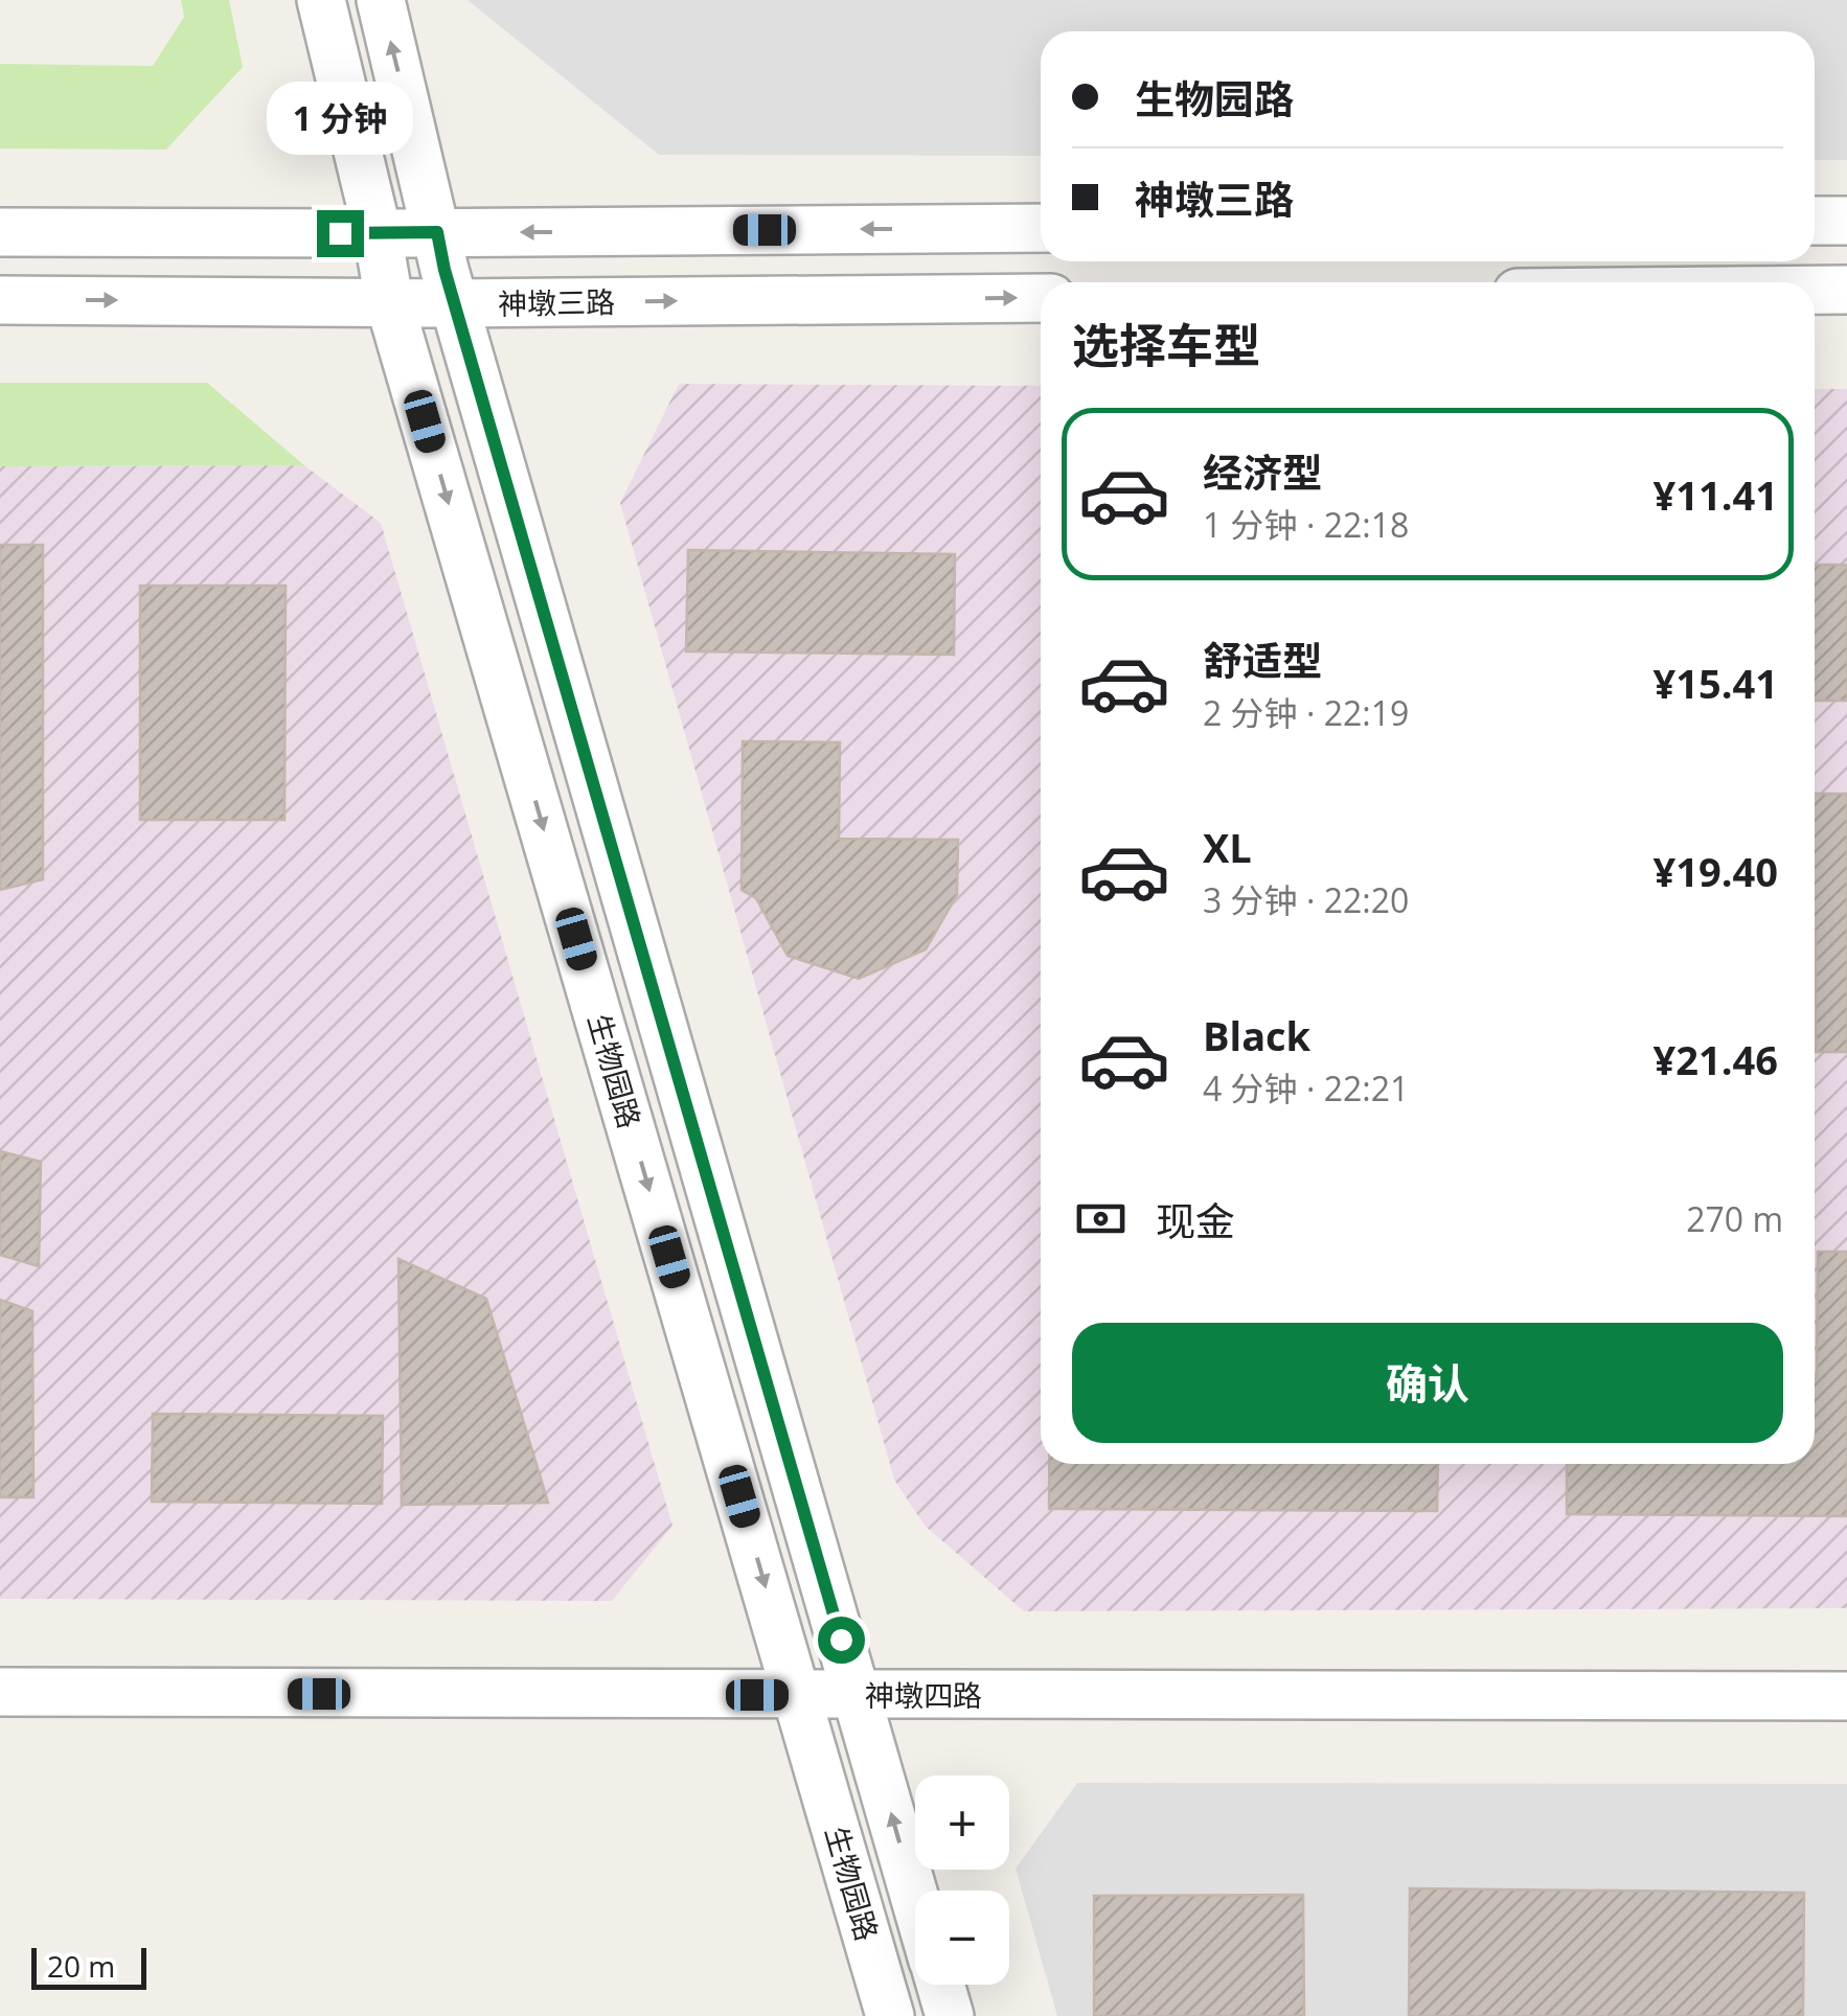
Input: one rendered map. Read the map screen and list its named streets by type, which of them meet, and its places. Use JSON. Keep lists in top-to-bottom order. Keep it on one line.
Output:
{"streets":{"street":["神墩三路","生物园路","神墩四路"]},"crossings":[["神墩三路","生物园路"],["生物园路","神墩四路"]],"scale_bar":"20 m","page":{"banner":["生物园路","神墩三路"],"bubble":"1 分钟","heading":"选择车型","list":[{"name":"经济型","note":"1 分钟 · 22:18","value":"¥11.41"},{"name":"舒适型","note":"2 分钟 · 22:19","value":"¥15.41"},{"name":"XL","note":"3 分钟 · 22:20","value":"¥19.40"},{"name":"Black","note":"4 分钟 · 22:21","value":"¥21.46"}],"pay":["现金","270 m"],"buttons":"确认","map_buttons":["+","−"],"scale":"20 m"}}
